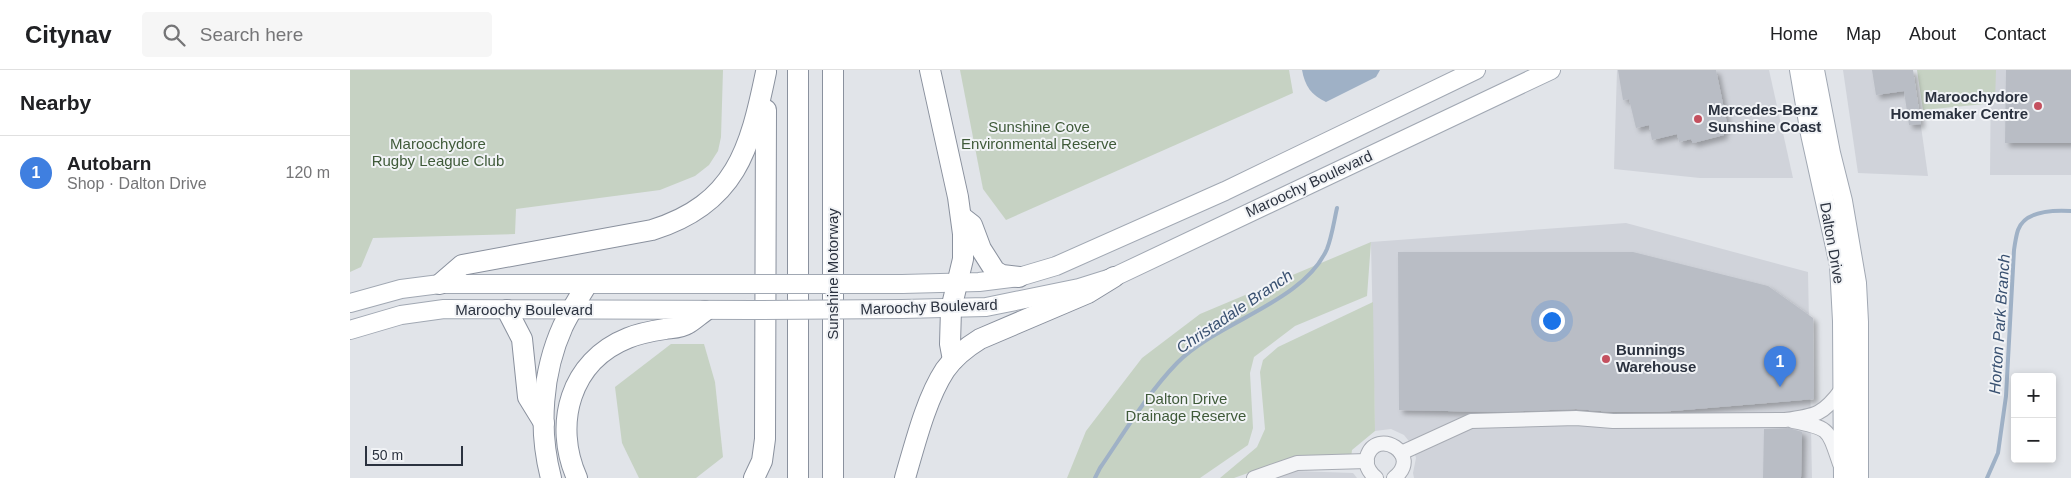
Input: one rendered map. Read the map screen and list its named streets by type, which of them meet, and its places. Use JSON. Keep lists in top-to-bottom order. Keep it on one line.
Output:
{"streets":{"highway":["Sunshine Motorway"],"main road":["Maroochy Boulevard","Dalton Drive"]},"water":["Christadale Branch","Horton Park Branch"],"parks":["Sunshine Cove Environmental Reserve","Maroochydore Rugby League Club","Dalton Drive Drainage Reserve"],"places":["Maroochydore Homemaker Centre","Mercedes-Benz Sunshine Coast","Bunnings Warehouse"],"scale_bar":"50 m","page":{"header":"Citynav","search":"Search here","nav":["Home","Map","About","Contact"],"heading":"Nearby","list":[{"mark":"1","name":"Autobarn","note":"Shop · Dalton Drive","value":"120 m"}],"pins":"1","map_buttons":["+","−"],"scale":"50 m"}}
